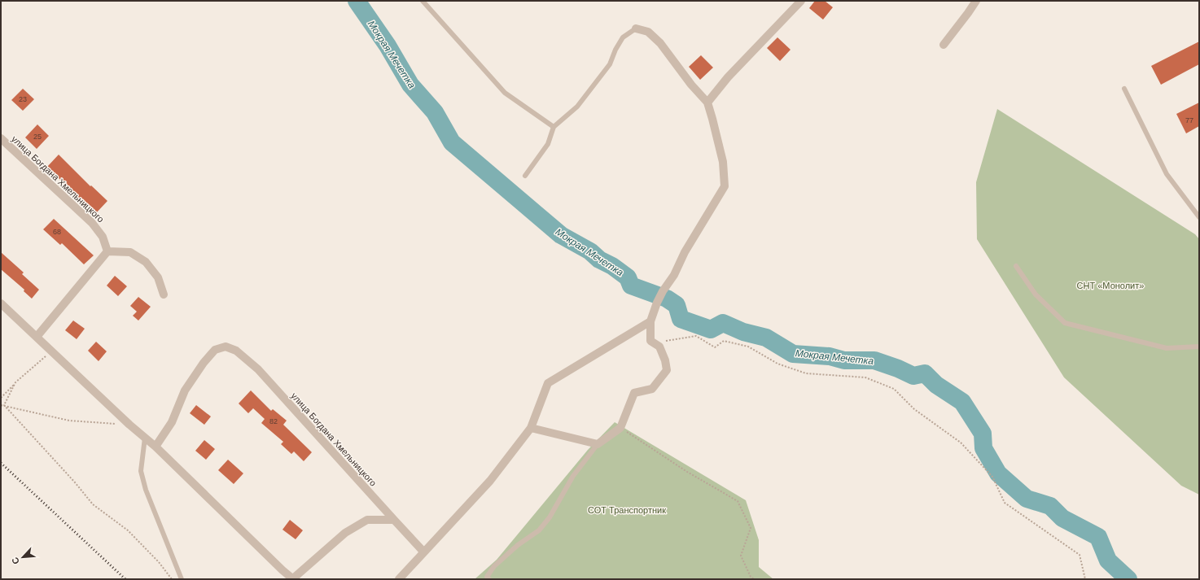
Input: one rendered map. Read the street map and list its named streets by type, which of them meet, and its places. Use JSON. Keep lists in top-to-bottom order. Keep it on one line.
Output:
{"streets":{"street":["улица Богдана Хмельницкого"]},"water":["Мокрая Мечетка"],"parks":["СНТ «Монолит»","СОТ Транспортник"],"house_numbers":["23","77","25","68","82"],"north":"bottom left"}
